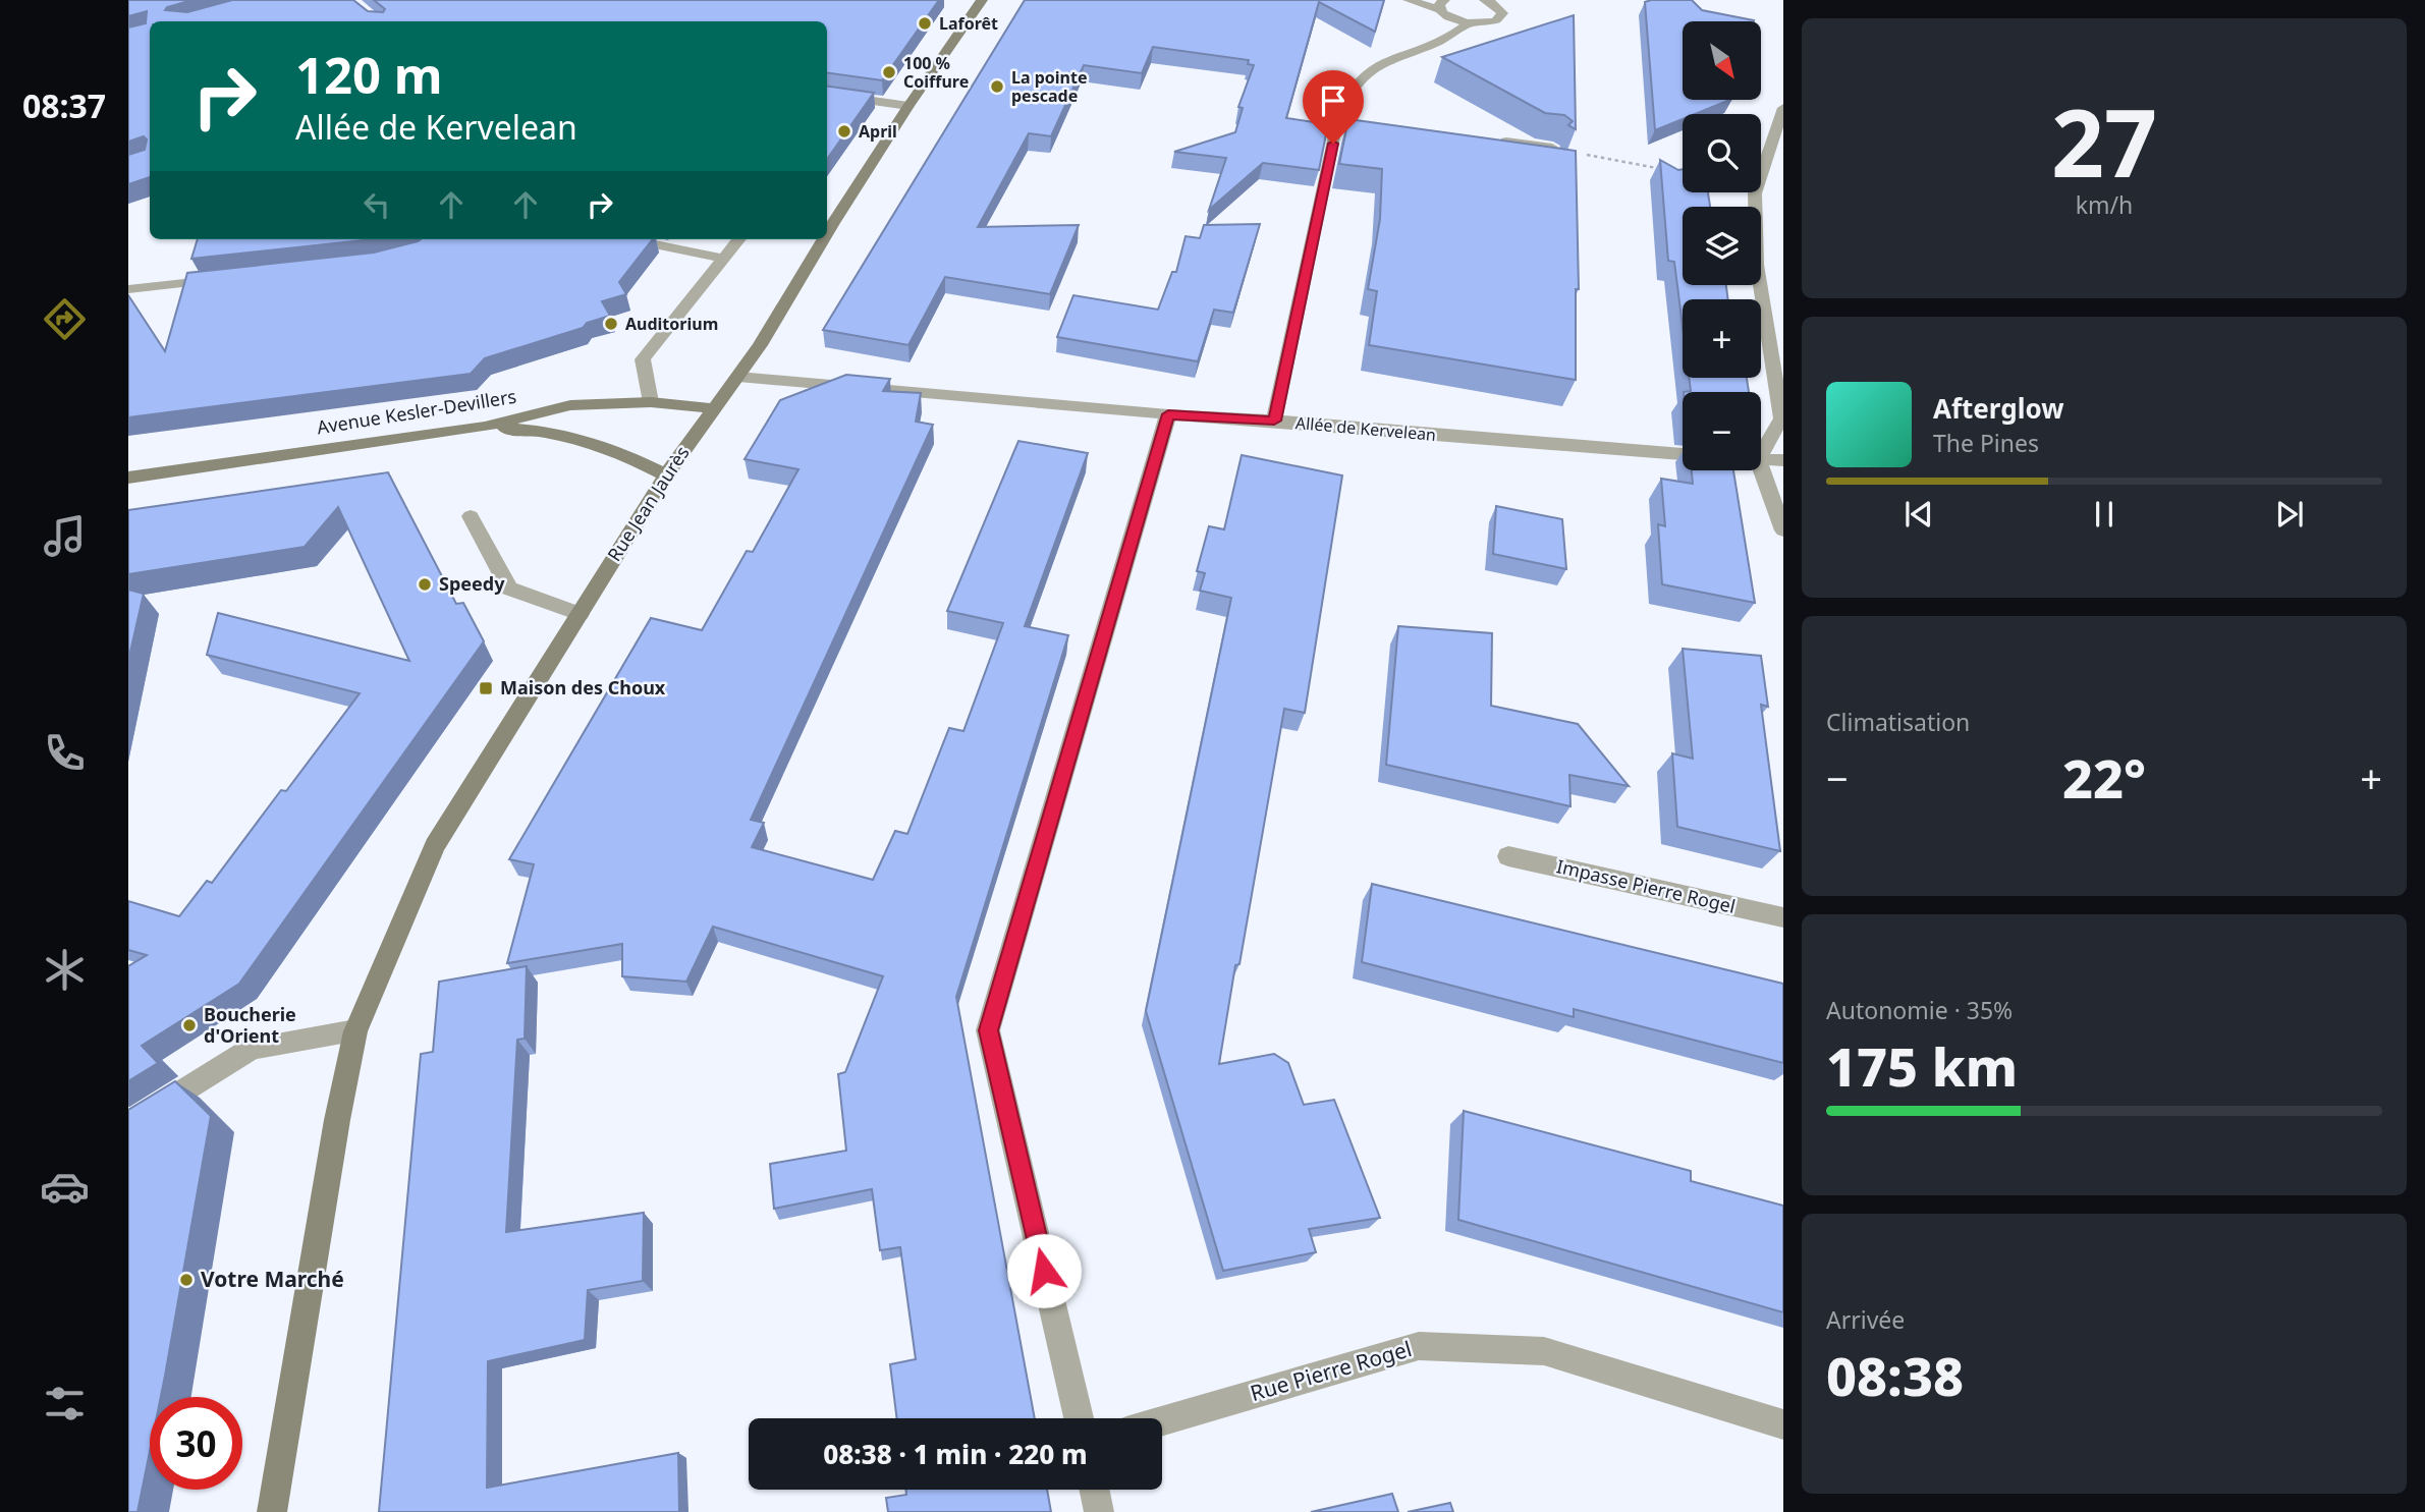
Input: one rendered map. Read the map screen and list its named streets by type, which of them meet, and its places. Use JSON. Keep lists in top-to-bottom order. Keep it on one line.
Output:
{"streets":{"main road":["Avenue Kesler-Devillers","Rue Jean Jaurès"],"street":["Allée de Kervelean","Impasse Pierre Rogel","Rue Pierre Rogel"]},"crossings":[["Avenue Kesler-Devillers","Rue Jean Jaurès"],["Allée de Kervelean","Rue Jean Jaurès"]],"places":{"other":["Laforêt","100 % Coiffure","La pointe pescade","April","Auditorium","Speedy","Boucherie d'Orient","Votre Marché"],"transit":["Maison des Choux"]},"north":"bottom right","page":{"tabs":"08:37","tile":[["27","km/h"],"Climatisation",["Autonomie · 35%","175 km"],["Arrivée","08:38"]],"map_buttons":["+","−"],"turn":["120 m","Allée de Kervelean"],"song":["Afterglow","The Pines"],"heat":["−","22°","+"],"limit":"30","trip":"08:38 · 1 min · 220 m"}}
